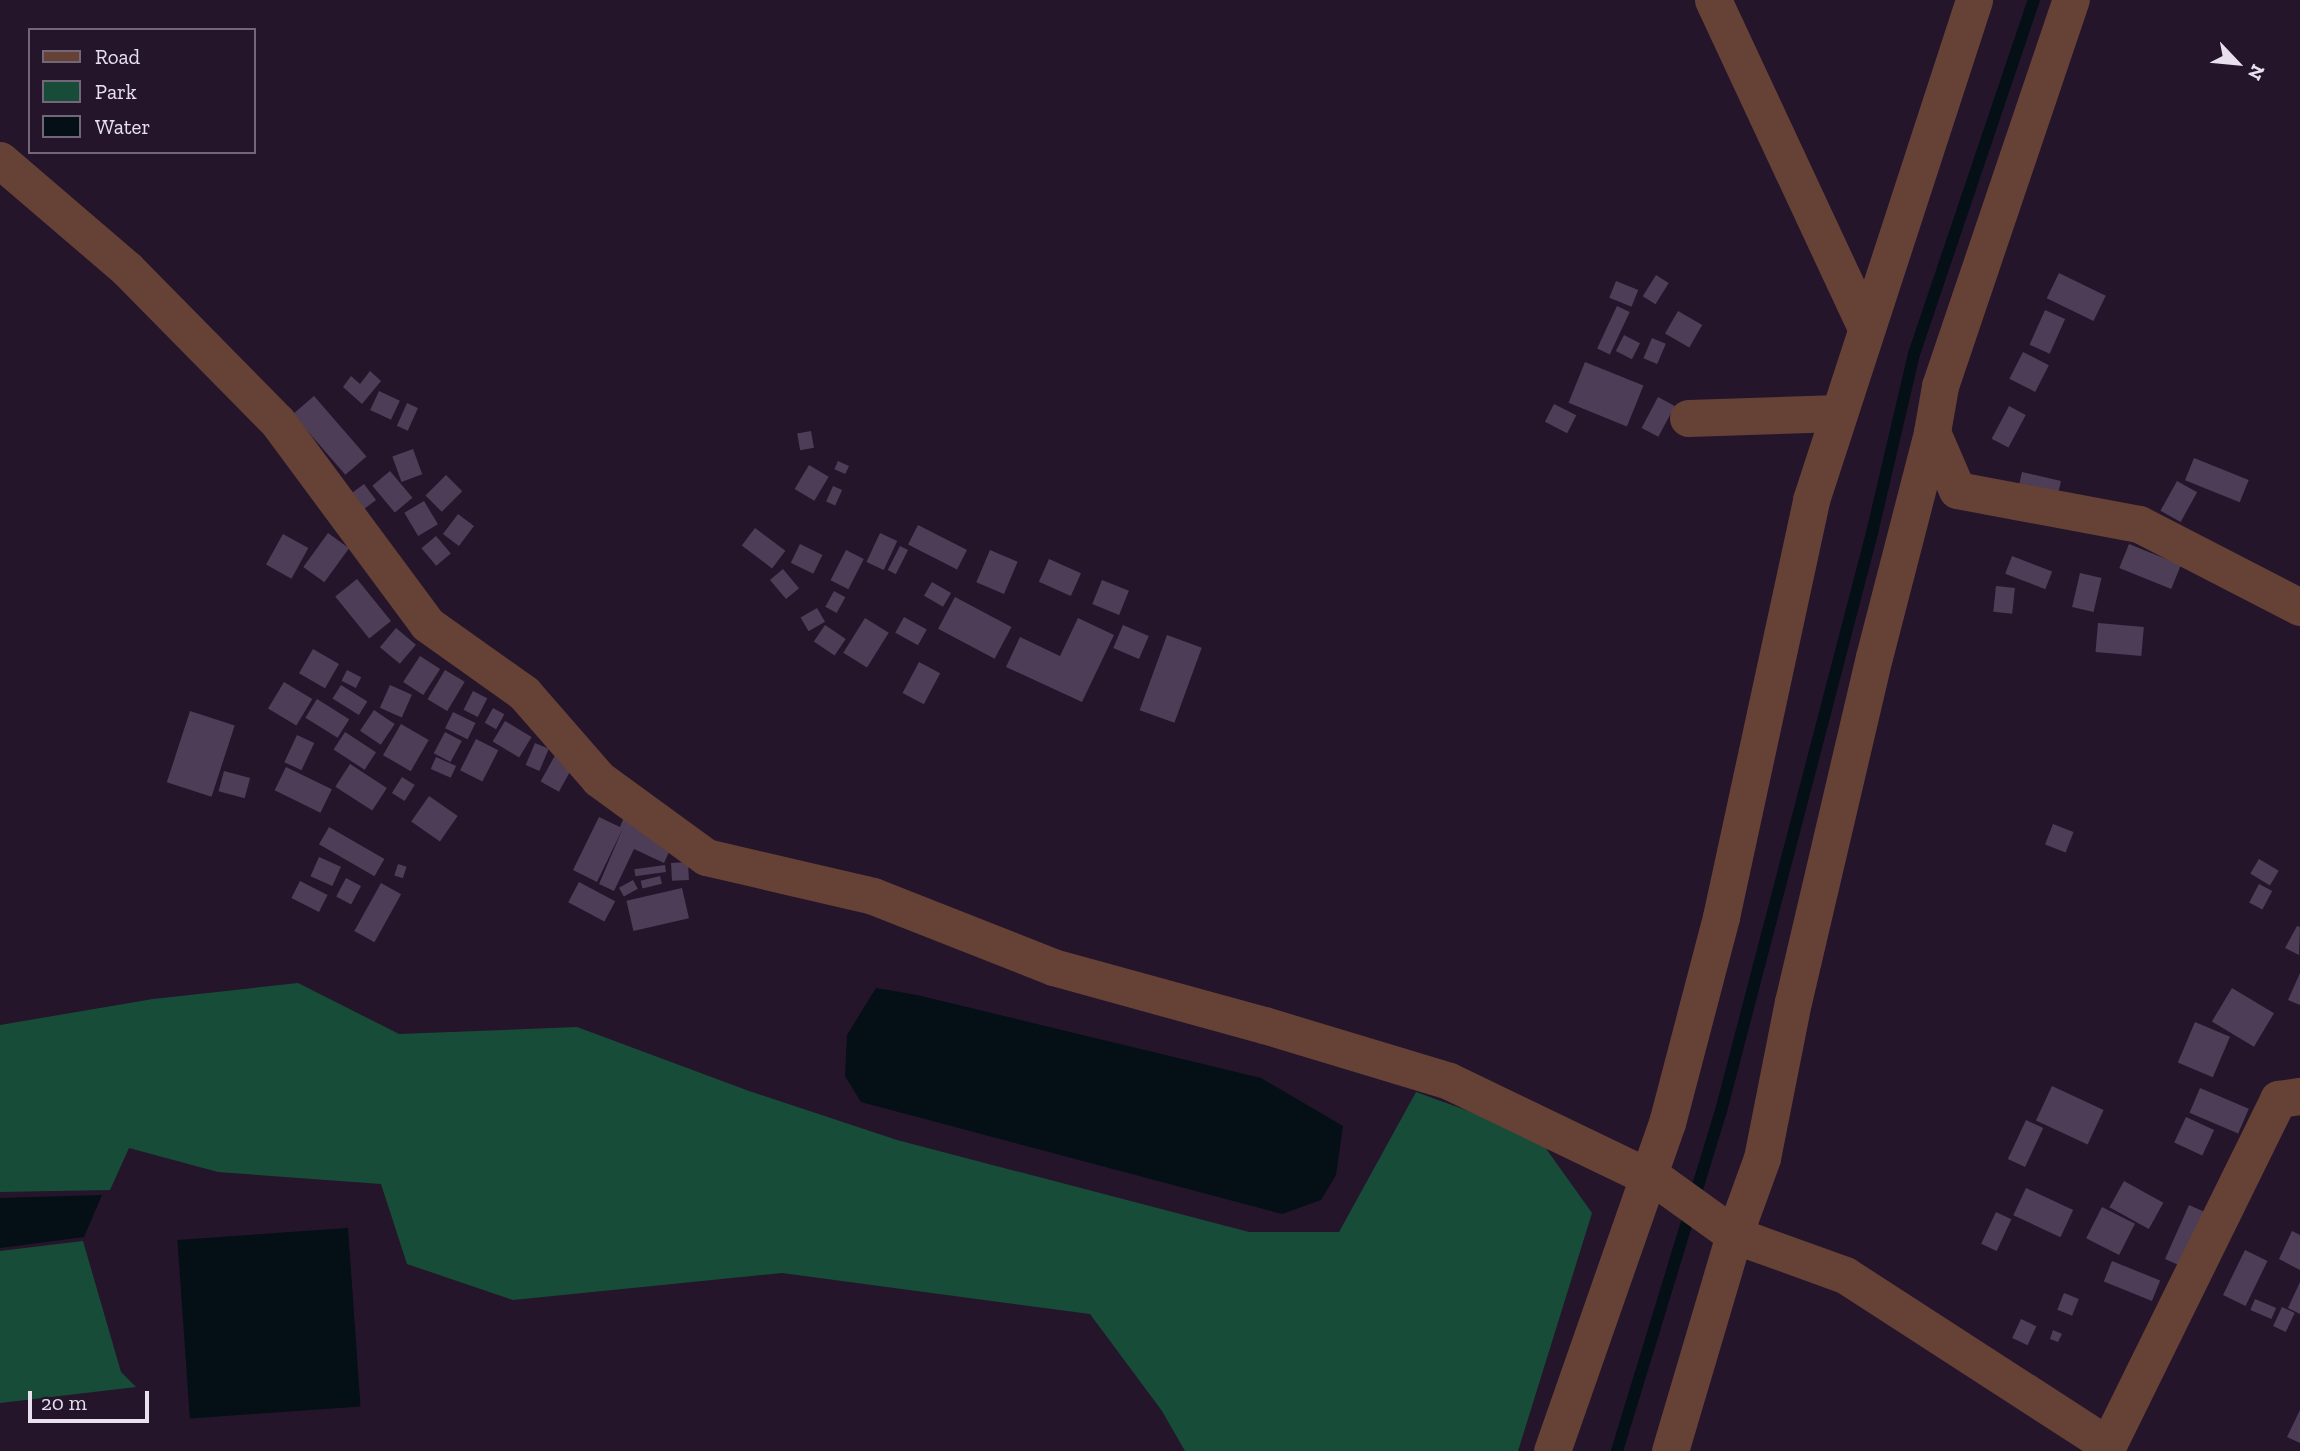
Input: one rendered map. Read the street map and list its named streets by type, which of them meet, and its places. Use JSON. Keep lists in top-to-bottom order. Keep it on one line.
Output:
{"legend":["Road","Park","Water"],"scale_bar":"20 m","north":"bottom right"}
